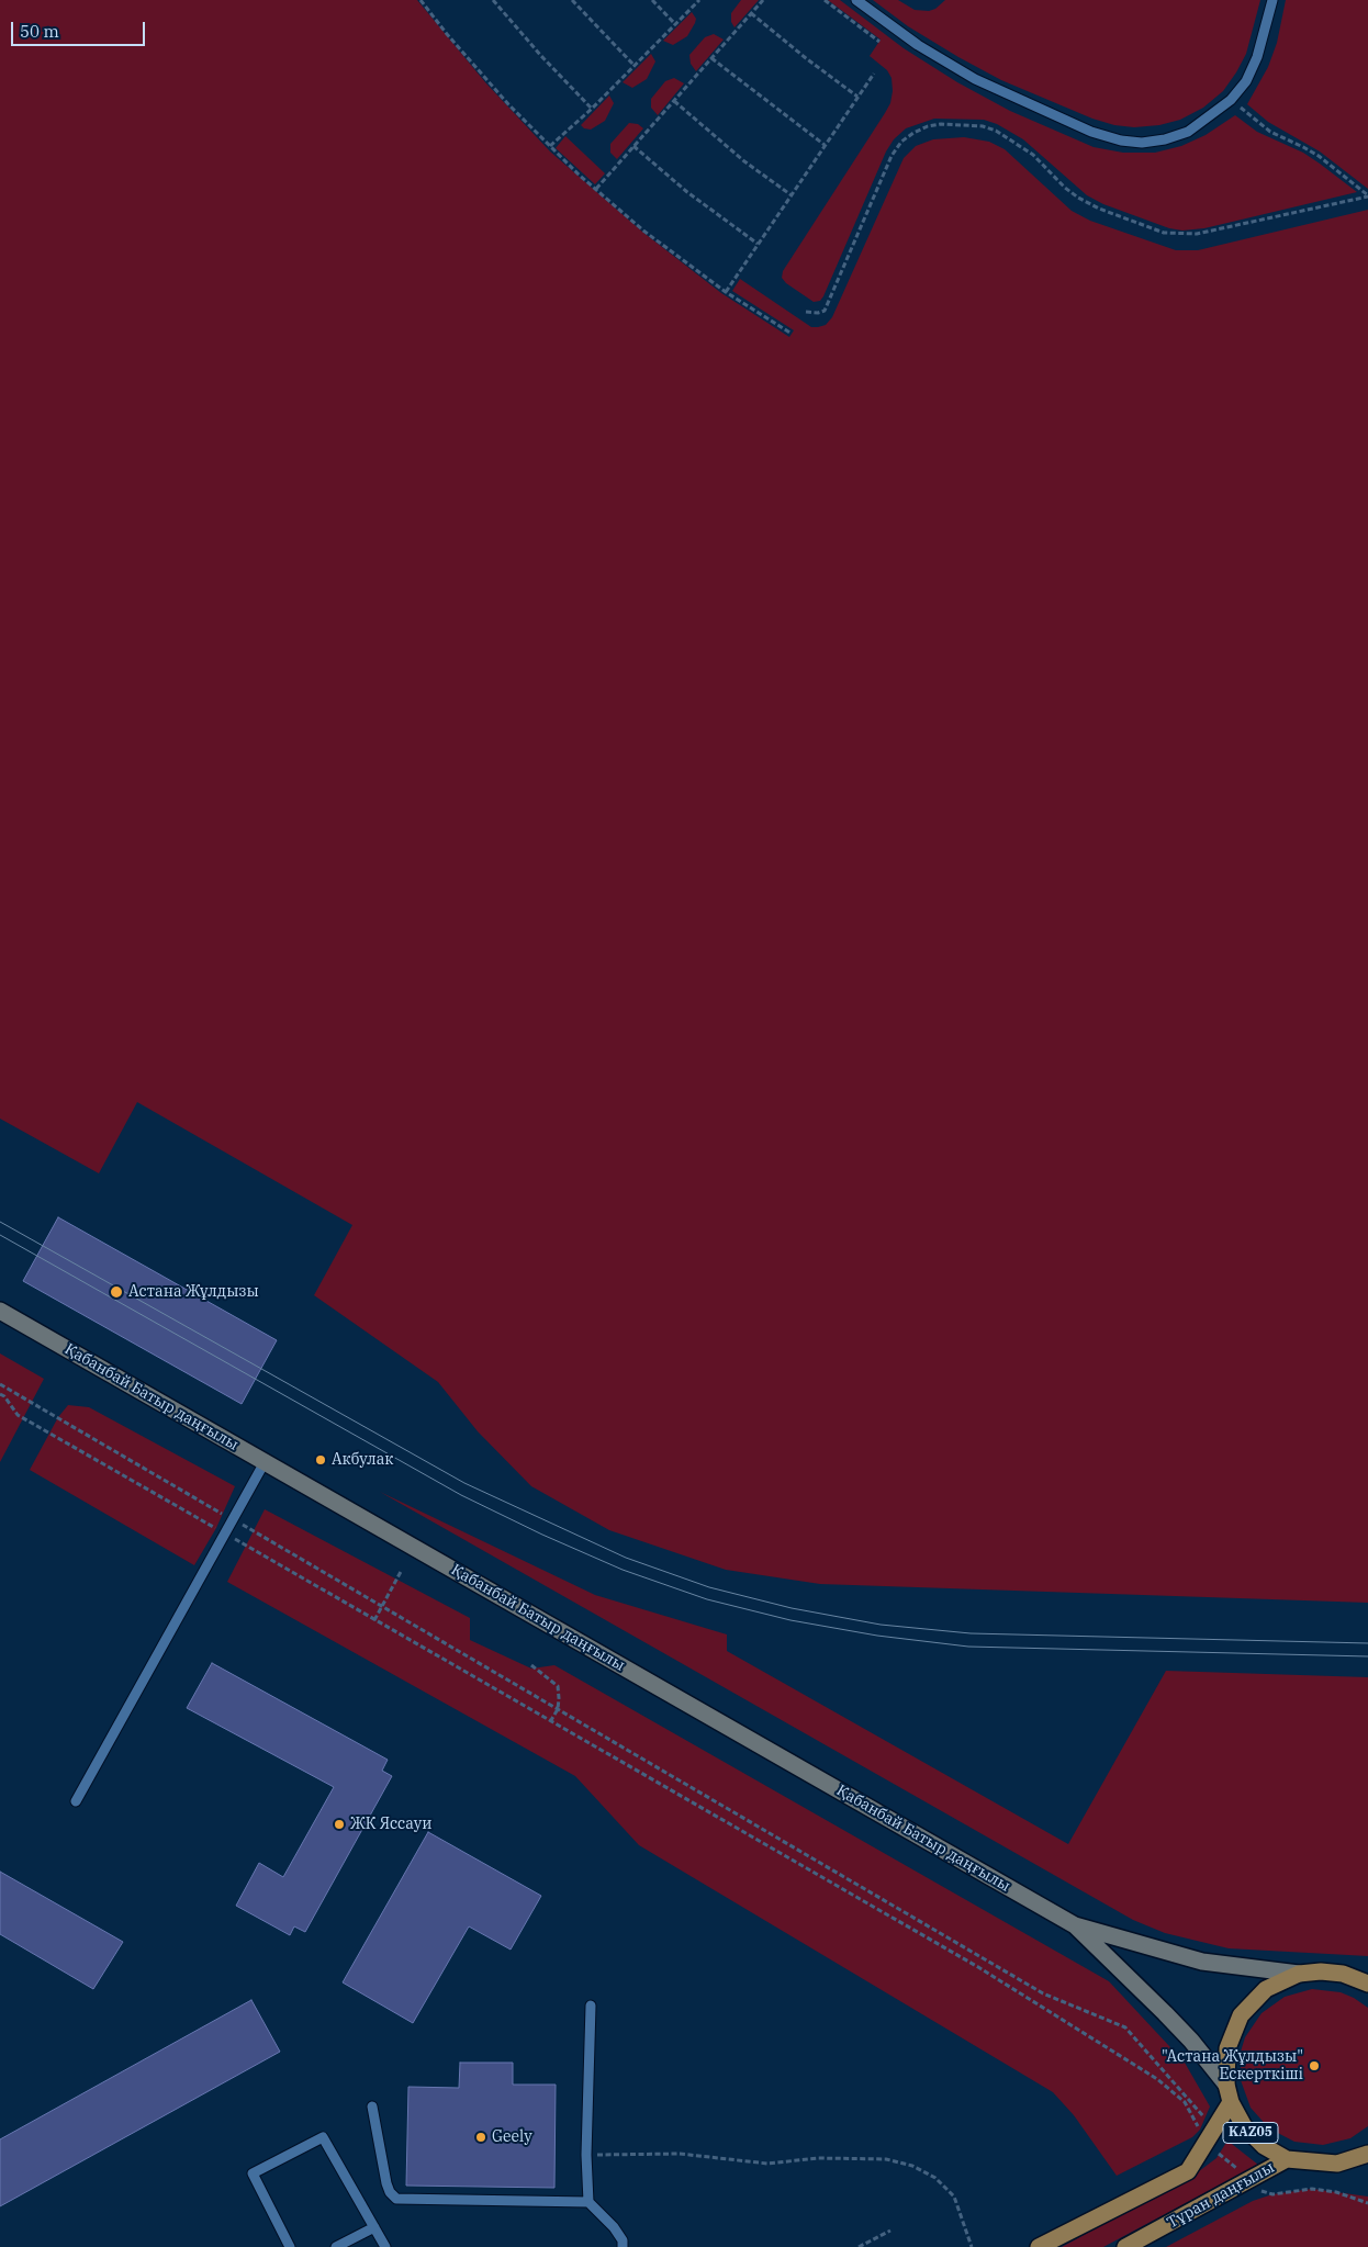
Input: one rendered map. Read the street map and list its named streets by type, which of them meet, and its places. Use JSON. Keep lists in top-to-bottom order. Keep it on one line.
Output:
{"streets":{"main road":["Қабанбай Батыр даңғылы","KАZ05","Тұран даңғылы"]},"crossings":[["Қабанбай Батыр даңғылы","KАZ05"],["KАZ05","Тұран даңғылы"]],"places":["Астана Жұлдызы","Акбулак","ЖК Яссауи","\"Астана Жұлдызы\" Ескерткіші","Geely"],"scale_bar":"50 m"}
